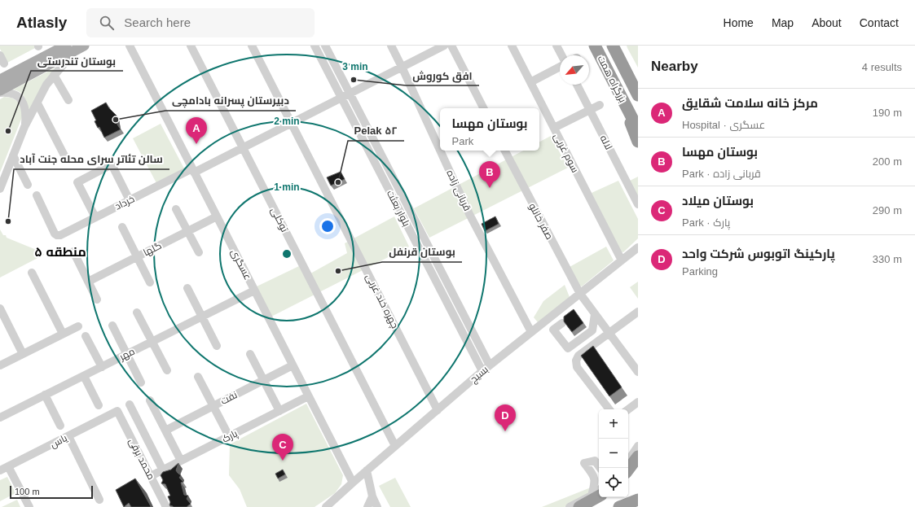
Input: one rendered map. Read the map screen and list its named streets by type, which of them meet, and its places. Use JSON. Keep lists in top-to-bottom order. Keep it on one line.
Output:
{"streets":{"highway":["بزرگراه همت"],"street":["لاله","سوم غربی","قربانی زاده","خرداد","بلوار بعثت","توکلی","صفر خانلو","گلها","عسگری","چهره خند غربی","مهر","بسیج","نفت","پارک","یاس","محمد برقی"]},"crossings":[["سوم غربی","بسیج"],["قربانی زاده","خرداد"],["قربانی زاده","بسیج"],["خرداد","بلوار بعثت"],["خرداد","توکلی"],["خرداد","عسگری"],["خرداد","چهره خند غربی"],["بلوار بعثت","بسیج"],["توکلی","بسیج"],["صفر خانلو","بسیج"],["گلها","عسگری"],["عسگری","مهر"],["عسگری","بسیج"],["عسگری","نفت"],["عسگری","پارک"],["چهره خند غربی","بسیج"],["پارک","محمد برقی"],["یاس","محمد برقی"]],"districts":["منطقه ۵"],"places":["افق کوروش","دبیرستان پسرانه بادامچی","بوستان تندرستی","Pelak ۵۲","سالن تئاتر سرای محله جنت آباد","بوستان قرنفل"],"scale_bar":"100 m","north":"bottom left","page":{"header":"Atlasly","search":"Search here","nav":["Home","Map","About","Contact"],"heading":["Nearby","4 results"],"list":[{"mark":"A","name":"مرکز خانه سلامت شقایق","note":"Hospital · عسگری","value":"190 m"},{"mark":"B","name":"بوستان مهسا","note":"Park · قربانی زاده","value":"200 m"},{"mark":"C","name":"بوستان میلاد","note":"Park · پارک","value":"290 m"},{"mark":"D","name":"پارکینگ اتوبوس شرکت واحد","note":"Parking","value":"330 m"}],"popup":["بوستان مهسا","Park"],"pins":["A","B","D","C"],"map_buttons":["+","−"],"scale":"100 m"},"rings":["3 min","2 min","1 min"]}
